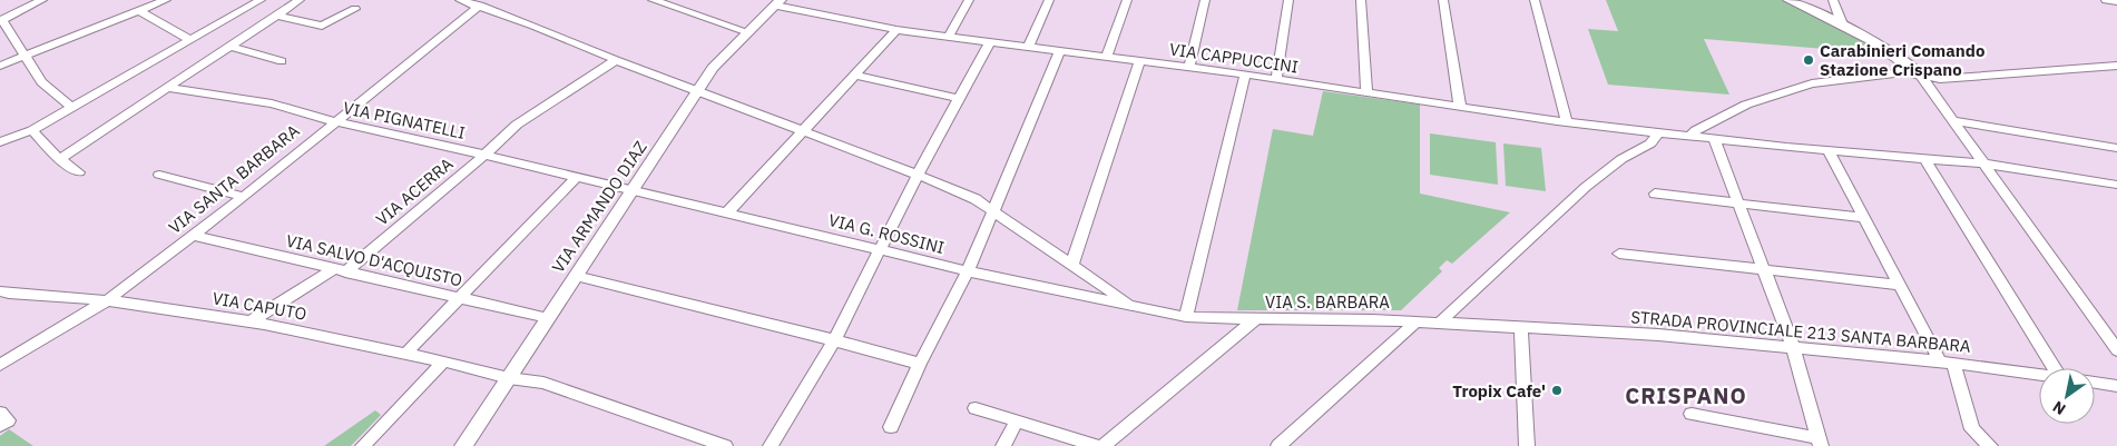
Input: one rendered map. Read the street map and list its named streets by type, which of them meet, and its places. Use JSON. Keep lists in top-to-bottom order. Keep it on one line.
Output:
{"streets":{"street":["VIA CAPPUCCINI","VIA PIGNATELLI","VIA SANTA BARBARA","VIA ACERRA","VIA ARMANDO DIAZ","VIA G. ROSSINI","VIA SALVO D'ACQUISTO","VIA S. BARBARA","VIA CAPUTO","STRADA PROVINCIALE 213 SANTA BARBARA"]},"crossings":[["VIA CAPPUCCINI","VIA ARMANDO DIAZ"],["VIA PIGNATELLI","VIA SANTA BARBARA"],["VIA PIGNATELLI","VIA ACERRA"],["VIA PIGNATELLI","VIA ARMANDO DIAZ"],["VIA PIGNATELLI","VIA G. ROSSINI"],["VIA SANTA BARBARA","VIA SALVO D'ACQUISTO"],["VIA SANTA BARBARA","VIA CAPUTO"],["VIA ACERRA","VIA SALVO D'ACQUISTO"],["VIA ACERRA","VIA CAPUTO"],["VIA ARMANDO DIAZ","VIA G. ROSSINI"],["VIA ARMANDO DIAZ","VIA SALVO D'ACQUISTO"],["VIA ARMANDO DIAZ","VIA CAPUTO"],["VIA G. ROSSINI","VIA S. BARBARA"],["VIA S. BARBARA","STRADA PROVINCIALE 213 SANTA BARBARA"]],"districts":["CRISPANO"],"places":["Carabinieri Comando Stazione Crispano","Tropix Cafe'"],"north":"bottom left"}
